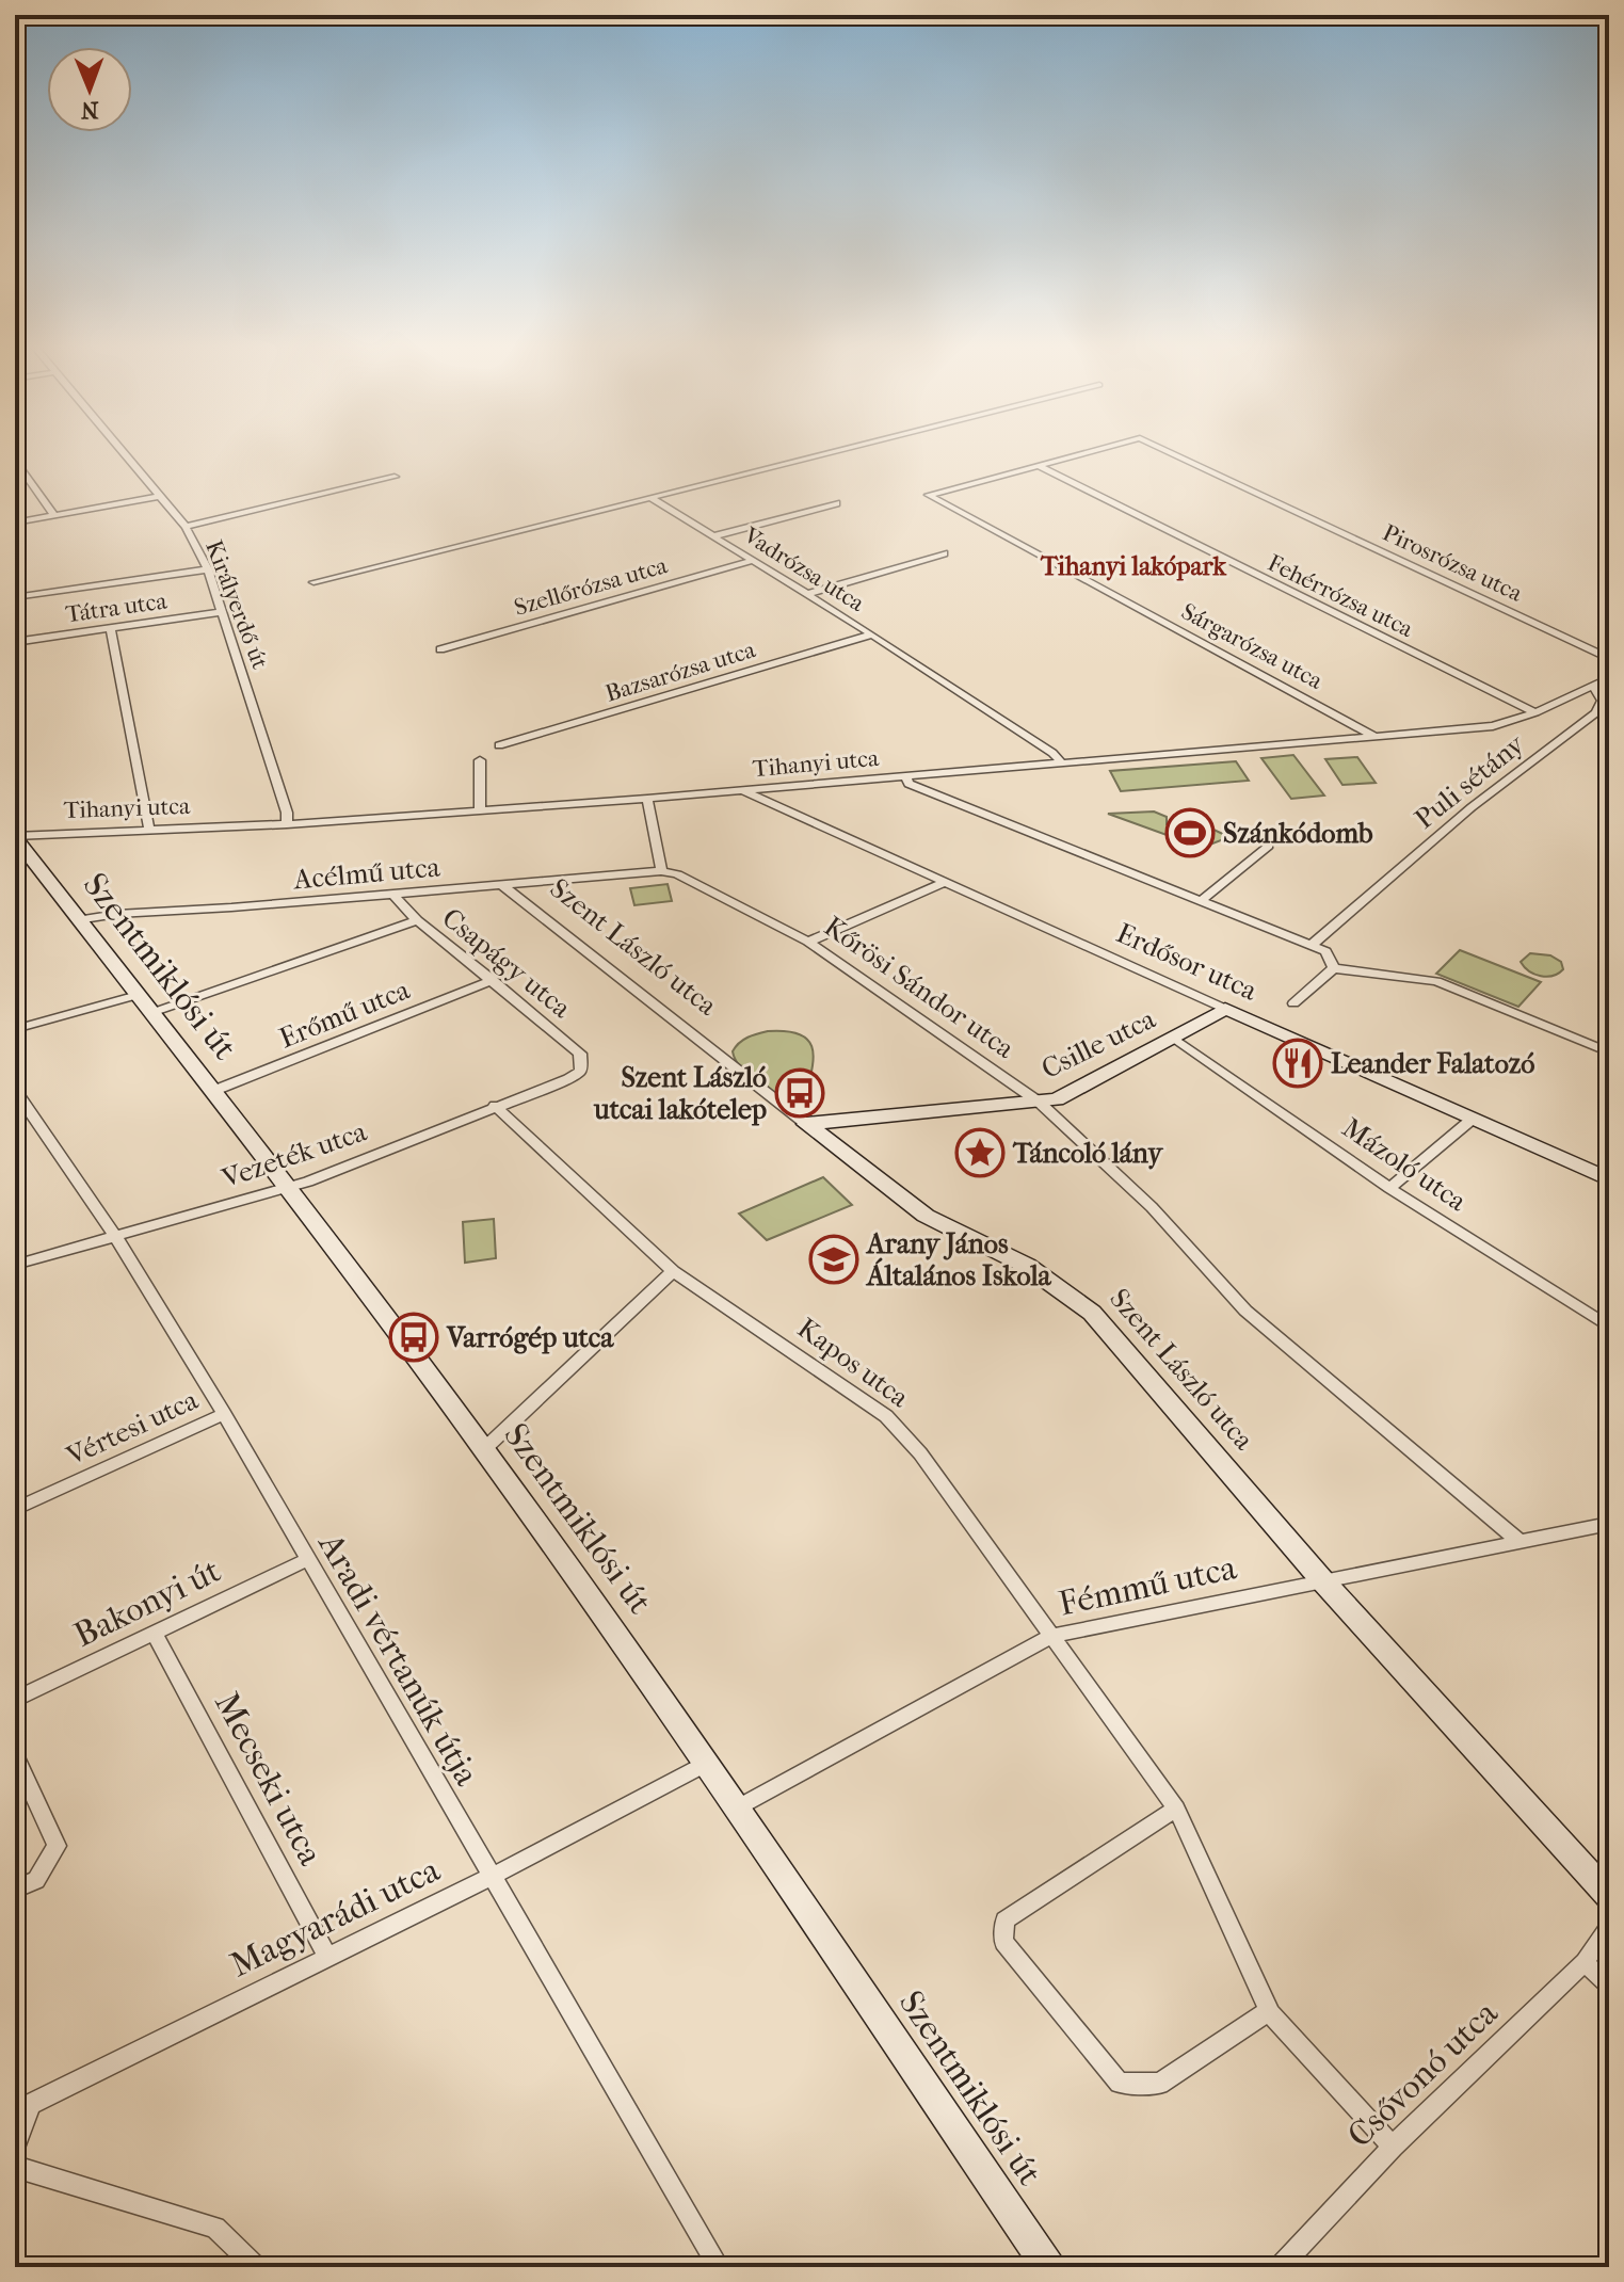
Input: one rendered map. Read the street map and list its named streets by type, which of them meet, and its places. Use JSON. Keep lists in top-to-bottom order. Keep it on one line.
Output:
{"streets":{"street":["Pirosrózsa utca","Vadrózsa utca","Szellőrózsa utca","Fehérrózsa utca","Királyerdő út","Tátra utca","Sárgarózsa utca","Bazsarózsa utca","Tihanyi utca","Puli sétány","Acélmű utca","Szent László utca","Erdősor utca","Csapágy utca","Szentmiklósi út","Kőrösi Sándor utca","Erőmű utca","Csille utca","Vezeték utca","Mázoló utca","Kapos utca","Vértesi utca","Fémmű utca","Bakonyi út","Aradi vértanúk útja","Mecseki utca","Magyarádi utca","Csővonó utca"]},"crossings":[["Pirosrózsa utca","Fehérrózsa utca"],["Pirosrózsa utca","Sárgarózsa utca"],["Vadrózsa utca","Szellőrózsa utca"],["Vadrózsa utca","Bazsarózsa utca"],["Vadrózsa utca","Tihanyi utca"],["Fehérrózsa utca","Sárgarózsa utca"],["Fehérrózsa utca","Tihanyi utca"],["Királyerdő út","Tátra utca"],["Királyerdő út","Tihanyi utca"],["Sárgarózsa utca","Tihanyi utca"],["Tihanyi utca","Puli sétány"],["Tihanyi utca","Erdősor utca"],["Tihanyi utca","Szentmiklósi út"],["Puli sétány","Erdősor utca"],["Acélmű utca","Szent László utca"],["Acélmű utca","Csapágy utca"],["Acélmű utca","Szentmiklósi út"],["Acélmű utca","Kőrösi Sándor utca"],["Szent László utca","Csille utca"],["Szent László utca","Fémmű utca"],["Erdősor utca","Csille utca"],["Csapágy utca","Erőmű utca"],["Csapágy utca","Vezeték utca"],["Szentmiklósi út","Erőmű utca"],["Szentmiklósi út","Vezeték utca"],["Szentmiklósi út","Fémmű utca"],["Szentmiklósi út","Magyarádi utca"],["Kőrösi Sándor utca","Csille utca"],["Kőrösi Sándor utca","Fémmű utca"],["Csille utca","Mázoló utca"],["Vezeték utca","Kapos utca"],["Vezeték utca","Aradi vértanúk útja"],["Kapos utca","Fémmű utca"],["Kapos utca","Csővonó utca"],["Vértesi utca","Aradi vértanúk útja"],["Bakonyi út","Aradi vértanúk útja"],["Bakonyi út","Mecseki utca"],["Aradi vértanúk útja","Magyarádi utca"],["Mecseki utca","Magyarádi utca"]],"districts":["Tihanyi lakópark"],"places":{"sports":["Szánkódomb"],"restaurant":["Leander Falatozó"],"bus stop":["Szent László utcai lakótelep","Varrógép utca"],"place":["Táncoló lány"],"school or university":["Arany János Általános Iskola"]},"north":"bottom"}
